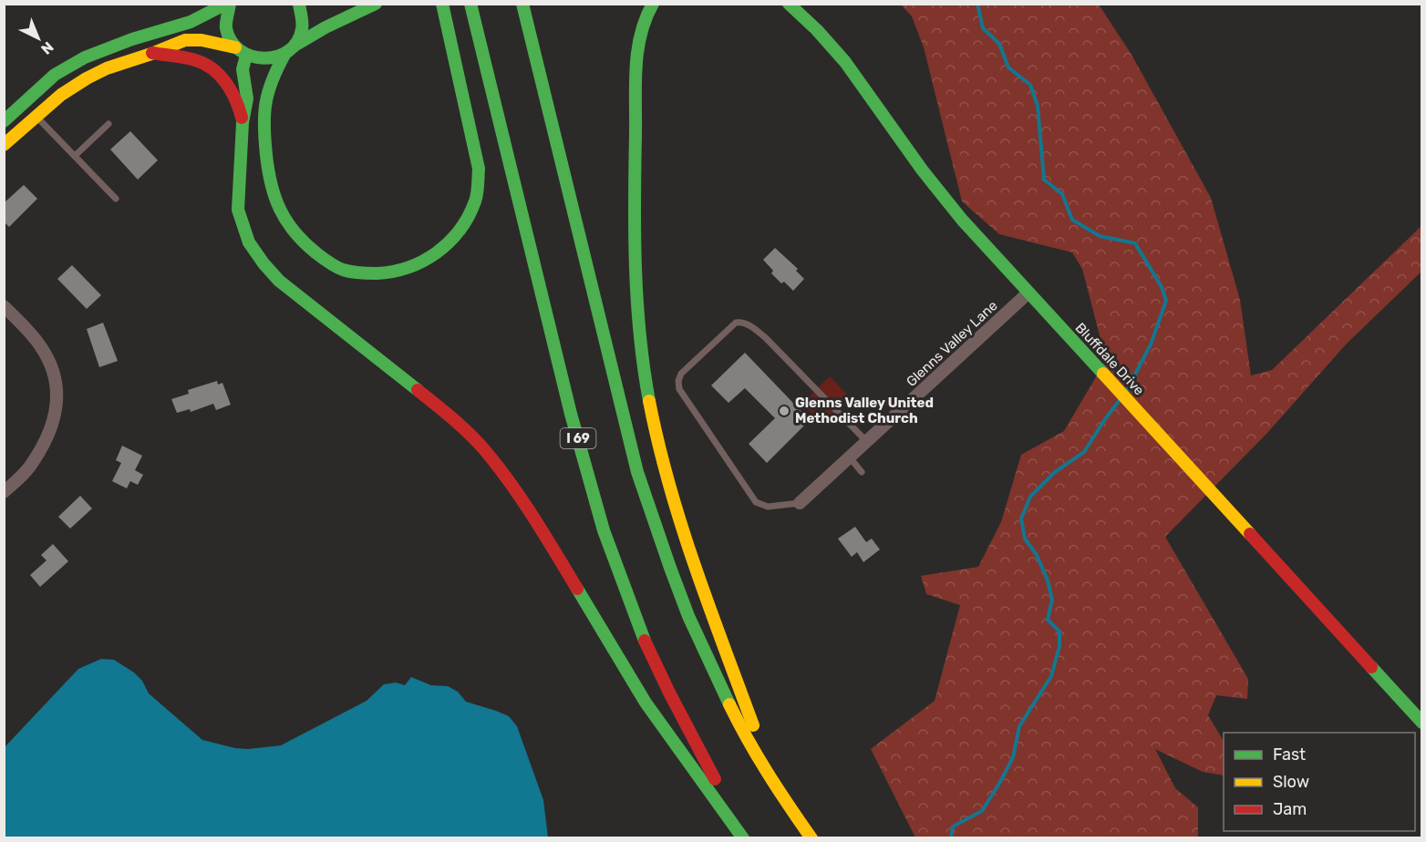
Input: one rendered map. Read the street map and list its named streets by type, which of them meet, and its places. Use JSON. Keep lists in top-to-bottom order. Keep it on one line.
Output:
{"streets":{"main road":["Bluffdale Drive","I 69"],"street":["Glenns Valley Lane"]},"crossings":[["Glenns Valley Lane","Bluffdale Drive"]],"places":["Glenns Valley United Methodist Church"],"legend":["Fast","Slow","Jam"],"north":"bottom right"}
